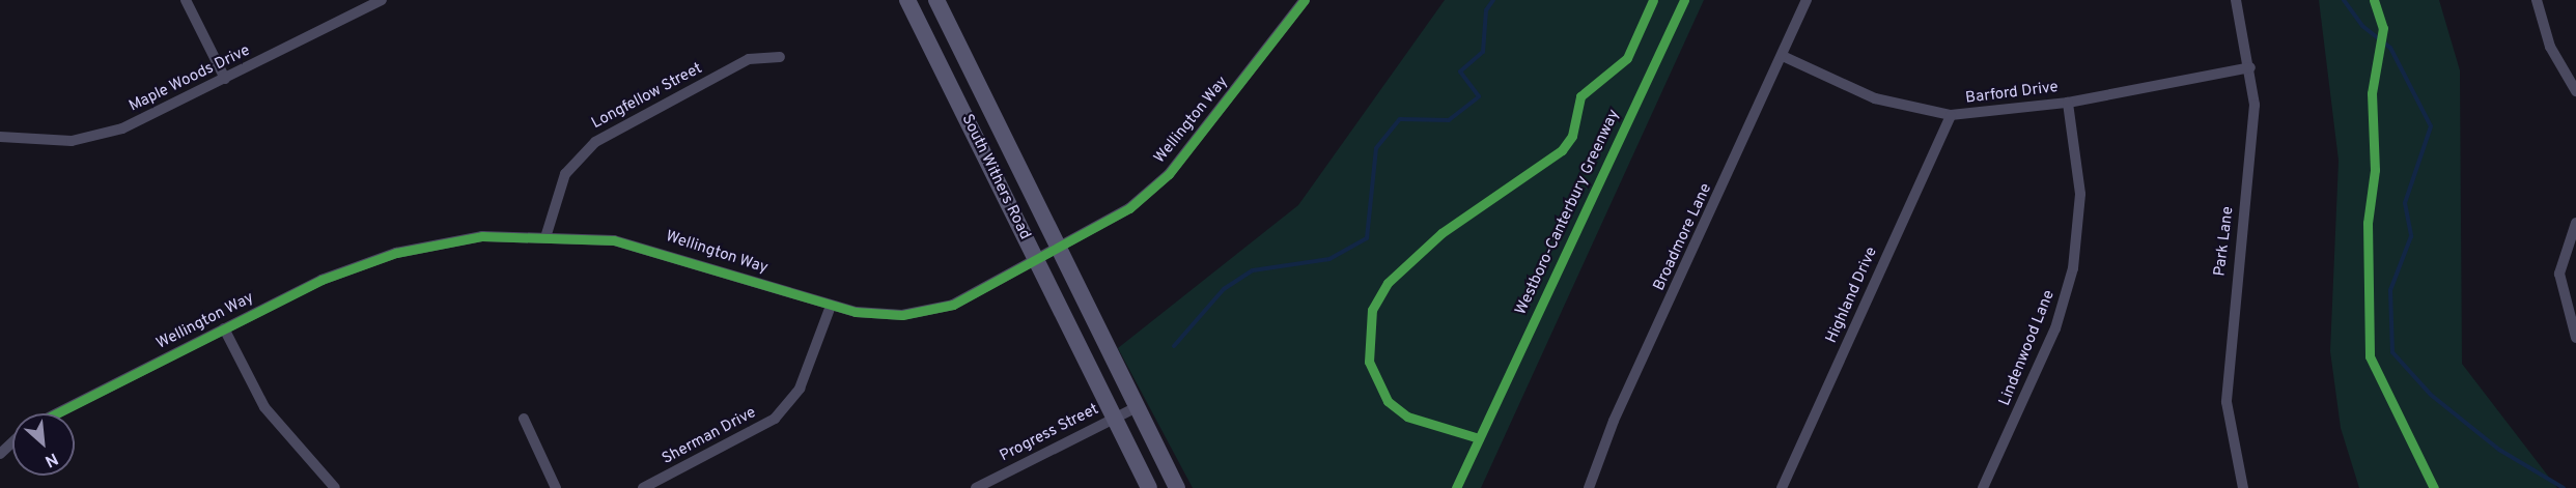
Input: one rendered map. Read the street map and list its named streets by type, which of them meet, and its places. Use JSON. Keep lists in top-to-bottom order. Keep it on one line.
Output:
{"streets":{"main road":["South Withers Road"],"street":["Maple Woods Drive","Barford Drive","Longfellow Street","Wellington Way","Broadmore Lane","Park Lane","Highland Drive","Lindenwood Lane","Progress Street","Sherman Drive"],"cycle path":["Westboro-Canterbury Greenway"]},"crossings":[["Barford Drive","Broadmore Lane"],["Barford Drive","Park Lane"],["Barford Drive","Highland Drive"],["Barford Drive","Lindenwood Lane"],["Longfellow Street","Wellington Way"],["Wellington Way","South Withers Road"],["Wellington Way","Sherman Drive"],["South Withers Road","Progress Street"]],"north":"bottom right"}
